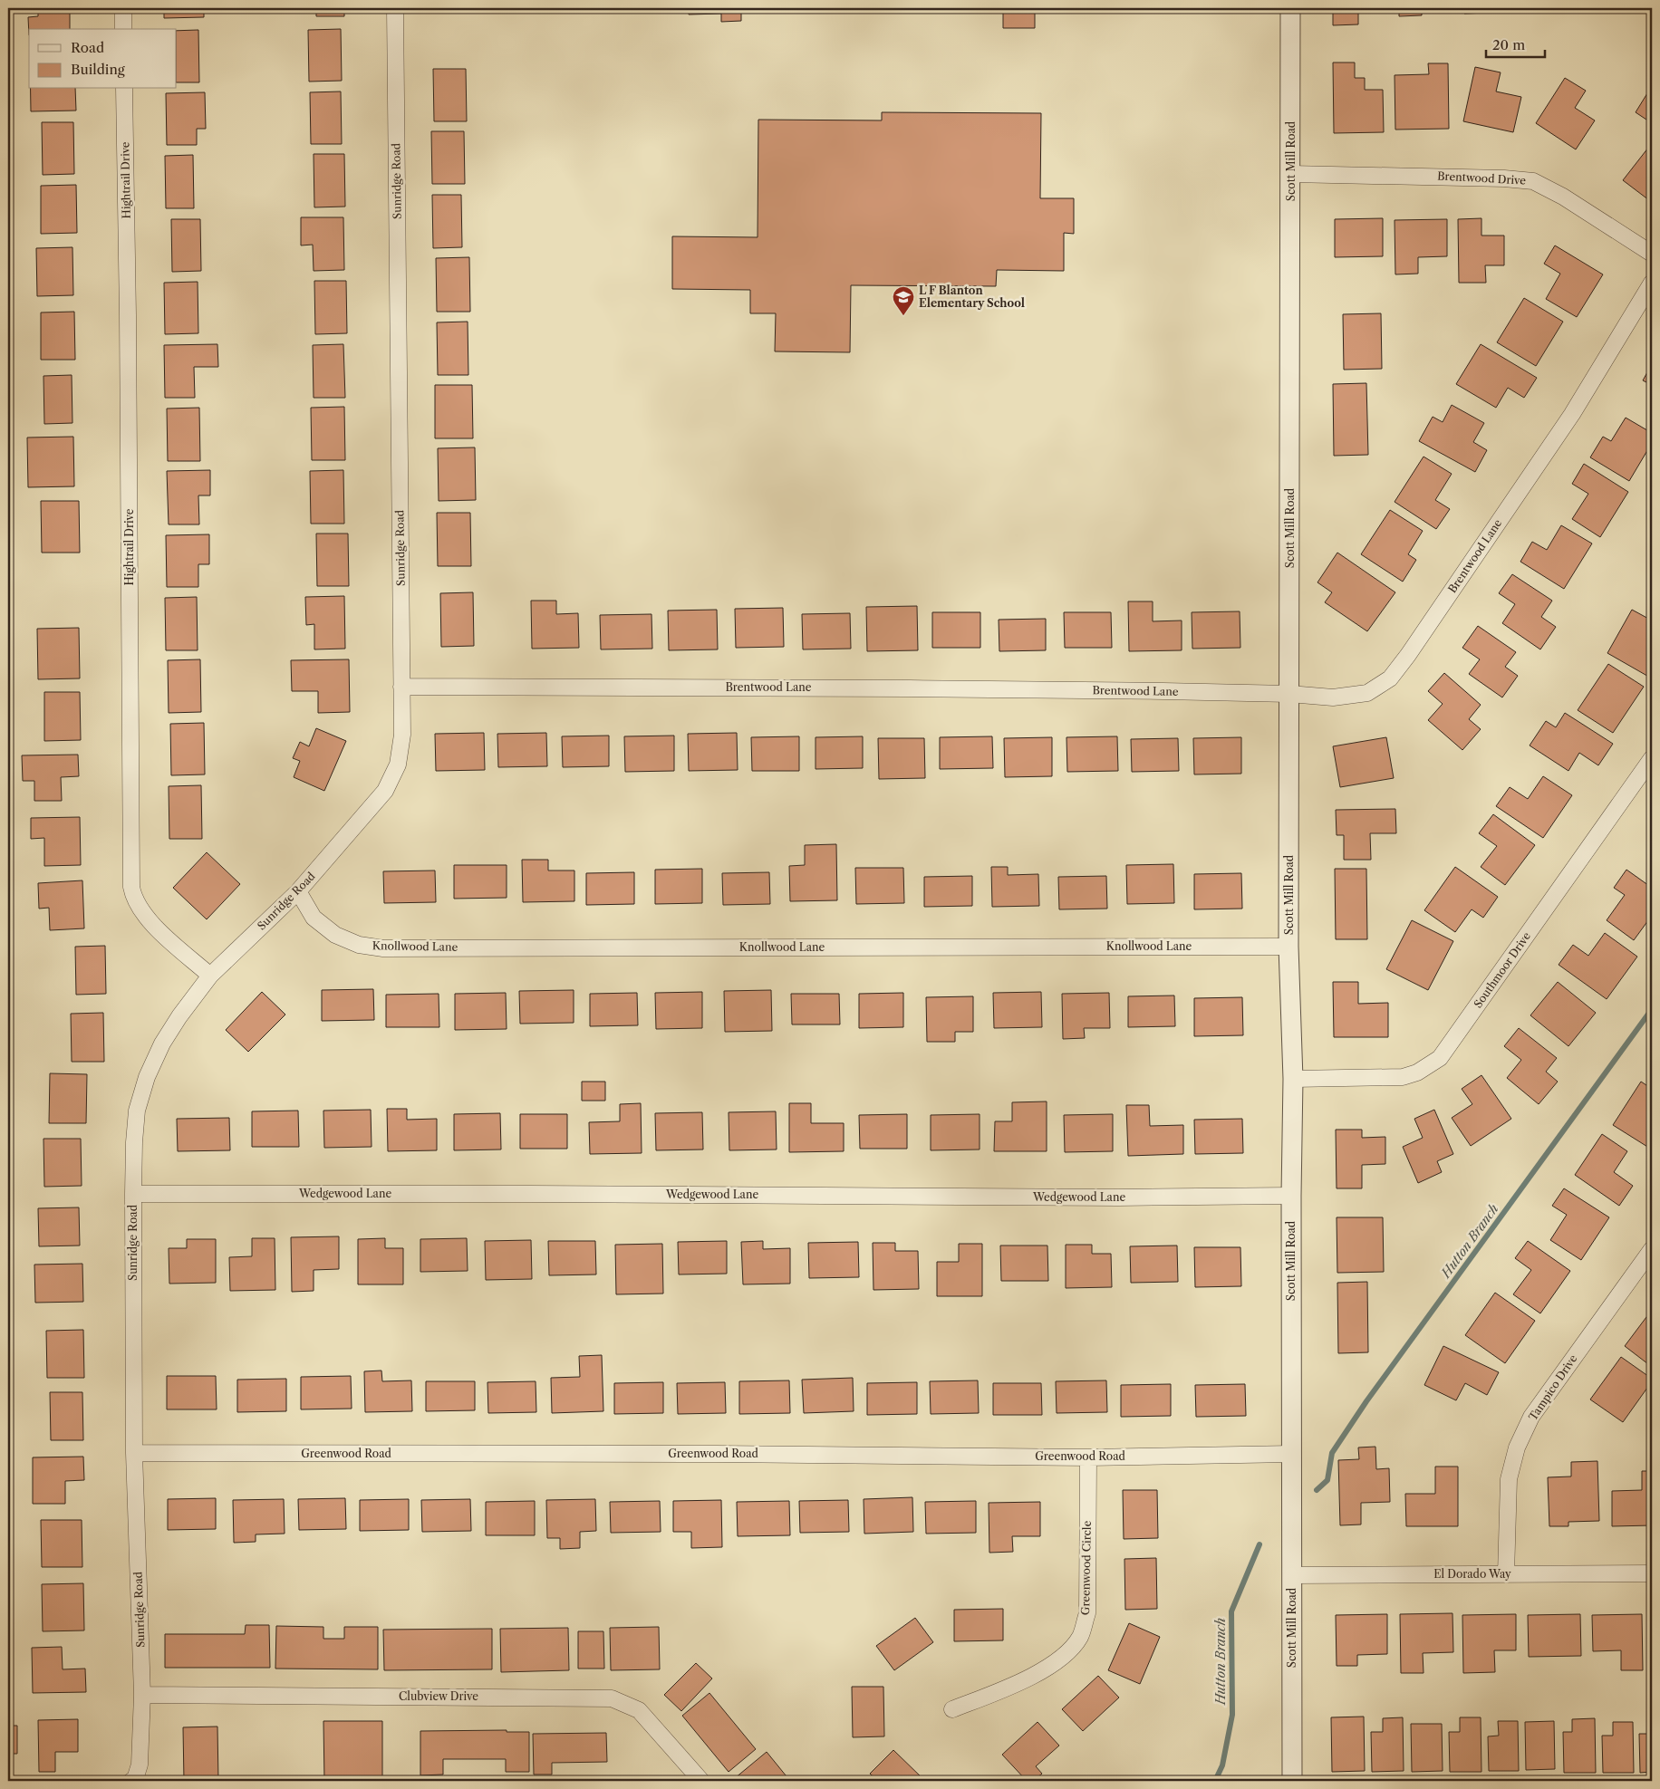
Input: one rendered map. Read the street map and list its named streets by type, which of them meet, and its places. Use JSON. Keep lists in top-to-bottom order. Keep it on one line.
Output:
{"streets":{"street":["Scott Mill Road","Brentwood Drive","Hightrail Drive","Sunridge Road","Brentwood Lane","Knollwood Lane","Southmoor Drive","Wedgewood Lane","Tampico Drive","Greenwood Road","Greenwood Circle","El Dorado Way","Clubview Drive"]},"crossings":[["Scott Mill Road","Brentwood Drive"],["Scott Mill Road","Brentwood Lane"],["Scott Mill Road","Knollwood Lane"],["Scott Mill Road","Southmoor Drive"],["Scott Mill Road","Wedgewood Lane"],["Scott Mill Road","Greenwood Road"],["Scott Mill Road","El Dorado Way"],["Hightrail Drive","Sunridge Road"],["Sunridge Road","Brentwood Lane"],["Sunridge Road","Knollwood Lane"],["Sunridge Road","Wedgewood Lane"],["Sunridge Road","Greenwood Road"],["Sunridge Road","Clubview Drive"],["Tampico Drive","El Dorado Way"],["Greenwood Road","Greenwood Circle"]],"water":["Hutton Branch"],"places":{"school or university":["L F Blanton Elementary School"]},"legend":["Road","Building"],"scale_bar":"20 m"}
